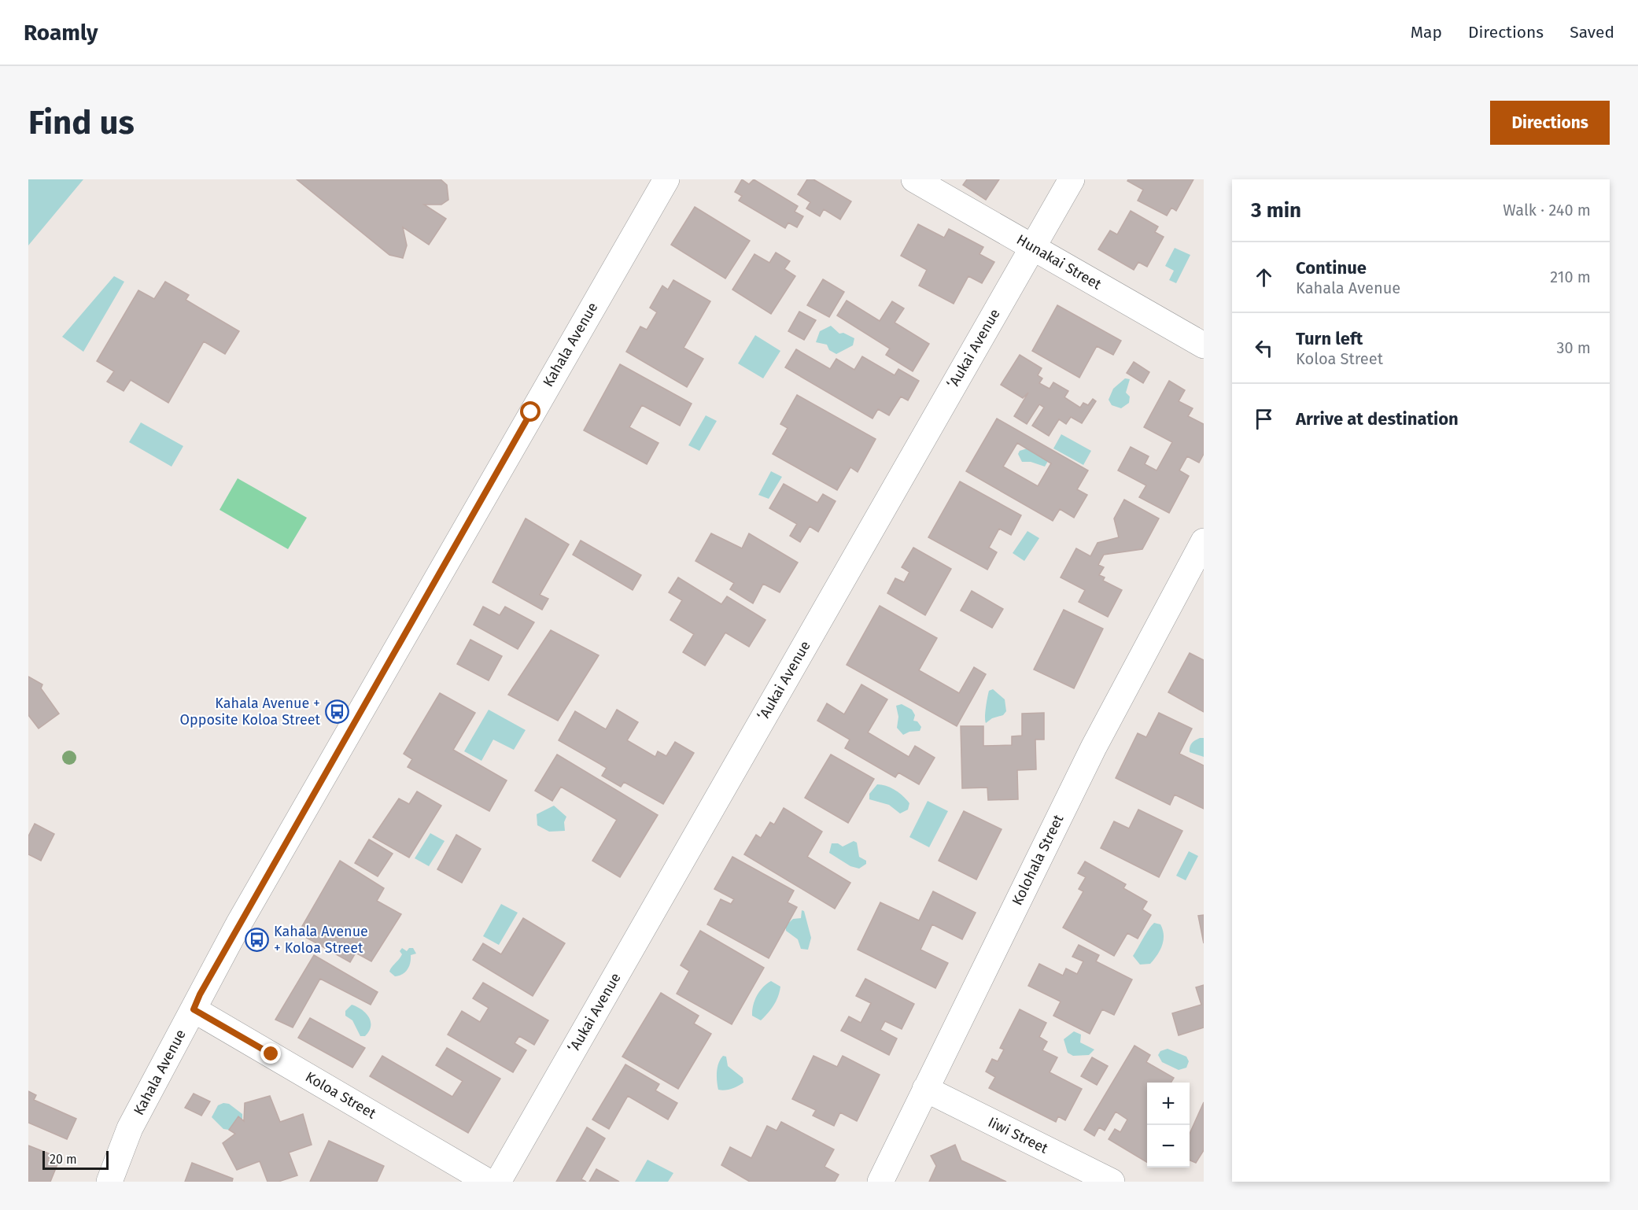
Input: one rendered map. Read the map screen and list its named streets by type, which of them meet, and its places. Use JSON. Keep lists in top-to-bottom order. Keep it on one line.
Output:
{"streets":{"street":["Hunakai Street","Kahala Avenue","ʻAukai Avenue","Kolohala Street","Koloa Street","Iiwi Street"]},"crossings":[["Hunakai Street","ʻAukai Avenue"],["Kahala Avenue","Koloa Street"],["Kolohala Street","Iiwi Street"]],"places":{"bus stop":["Kahala Avenue + Opposite Koloa Street","Kahala Avenue + Koloa Street"]},"scale_bar":"20 m","page":{"header":"Roamly","nav":["Map","Directions","Saved"],"buttons":"Directions","title":"Find us","heading":["3 min","Walk · 240 m"],"list":[["Continue","Kahala Avenue","210 m"],["Turn left","Koloa Street","30 m"],"Arrive at destination"],"map_buttons":["+","−"],"scale":"20 m"}}
